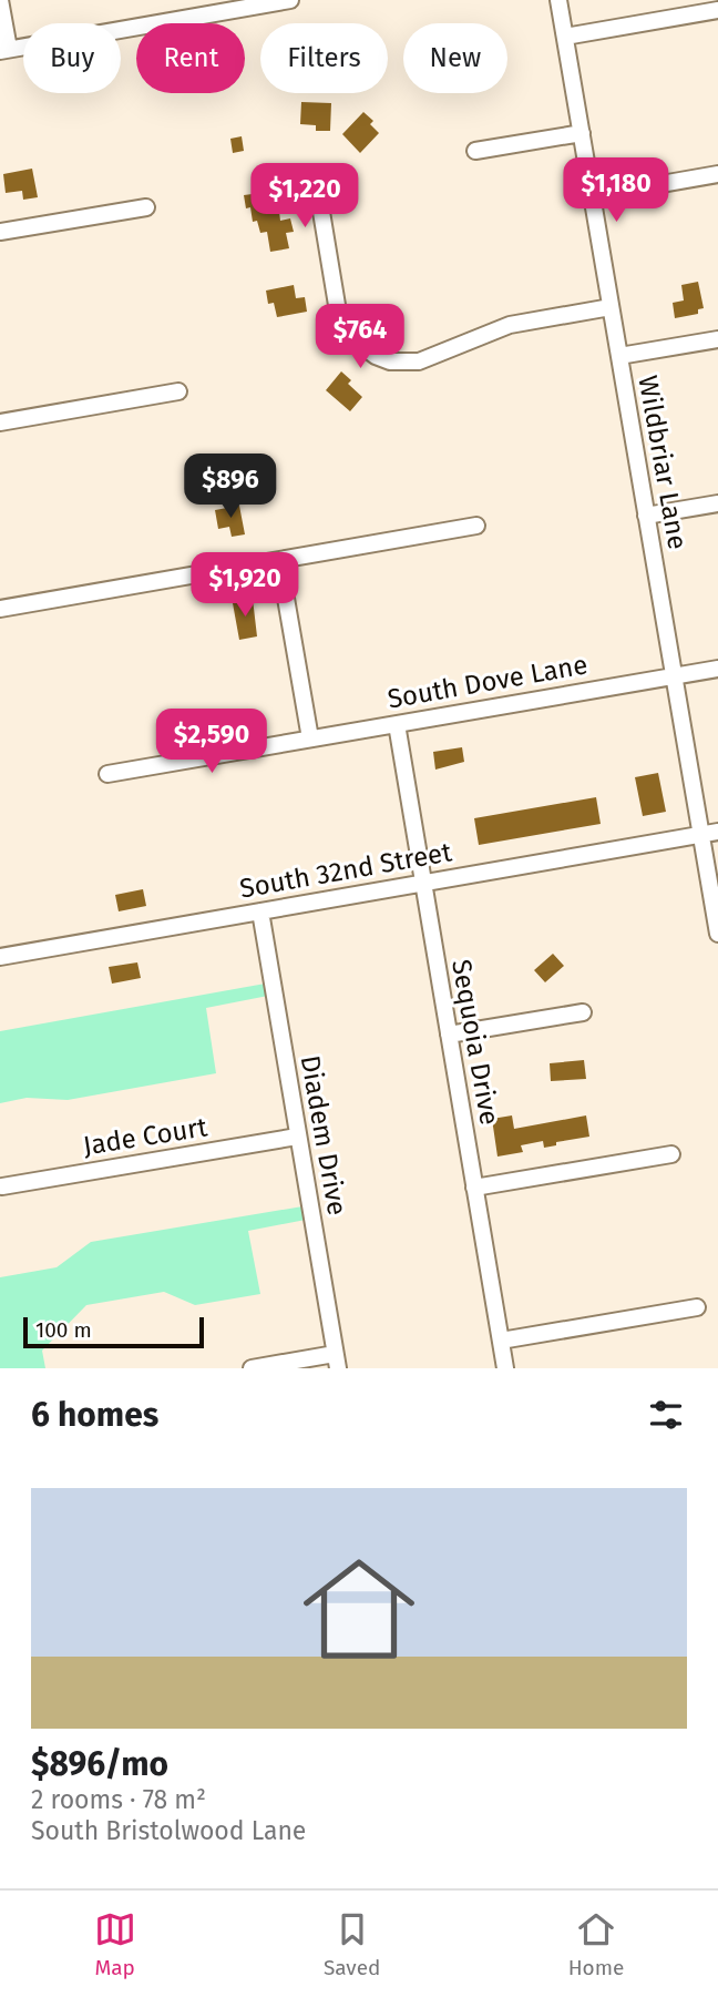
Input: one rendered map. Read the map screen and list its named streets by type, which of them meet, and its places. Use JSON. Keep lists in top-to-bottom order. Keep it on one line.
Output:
{"streets":{"street":["Wildbriar Lane","South Dove Lane","South 32nd Street","Sequoia Drive","Diadem Drive","Jade Court"]},"crossings":[["Wildbriar Lane","South Dove Lane"],["Wildbriar Lane","South 32nd Street"],["South Dove Lane","Sequoia Drive"],["South 32nd Street","Sequoia Drive"],["South 32nd Street","Diadem Drive"],["Diadem Drive","Jade Court"]],"scale_bar":"100 m","page":{"chip":["Buy","Rent","Filters","New"],"price":["$1,180","$1,220","$764","$896","$1,920","$2,590"],"scale":"100 m","heading":"6 homes","list":[{"name":"$896/mo","note":"2 rooms · 78 m² · South Bristolwood Lane"}],"tabs":["Map","Saved","Home"]}}
